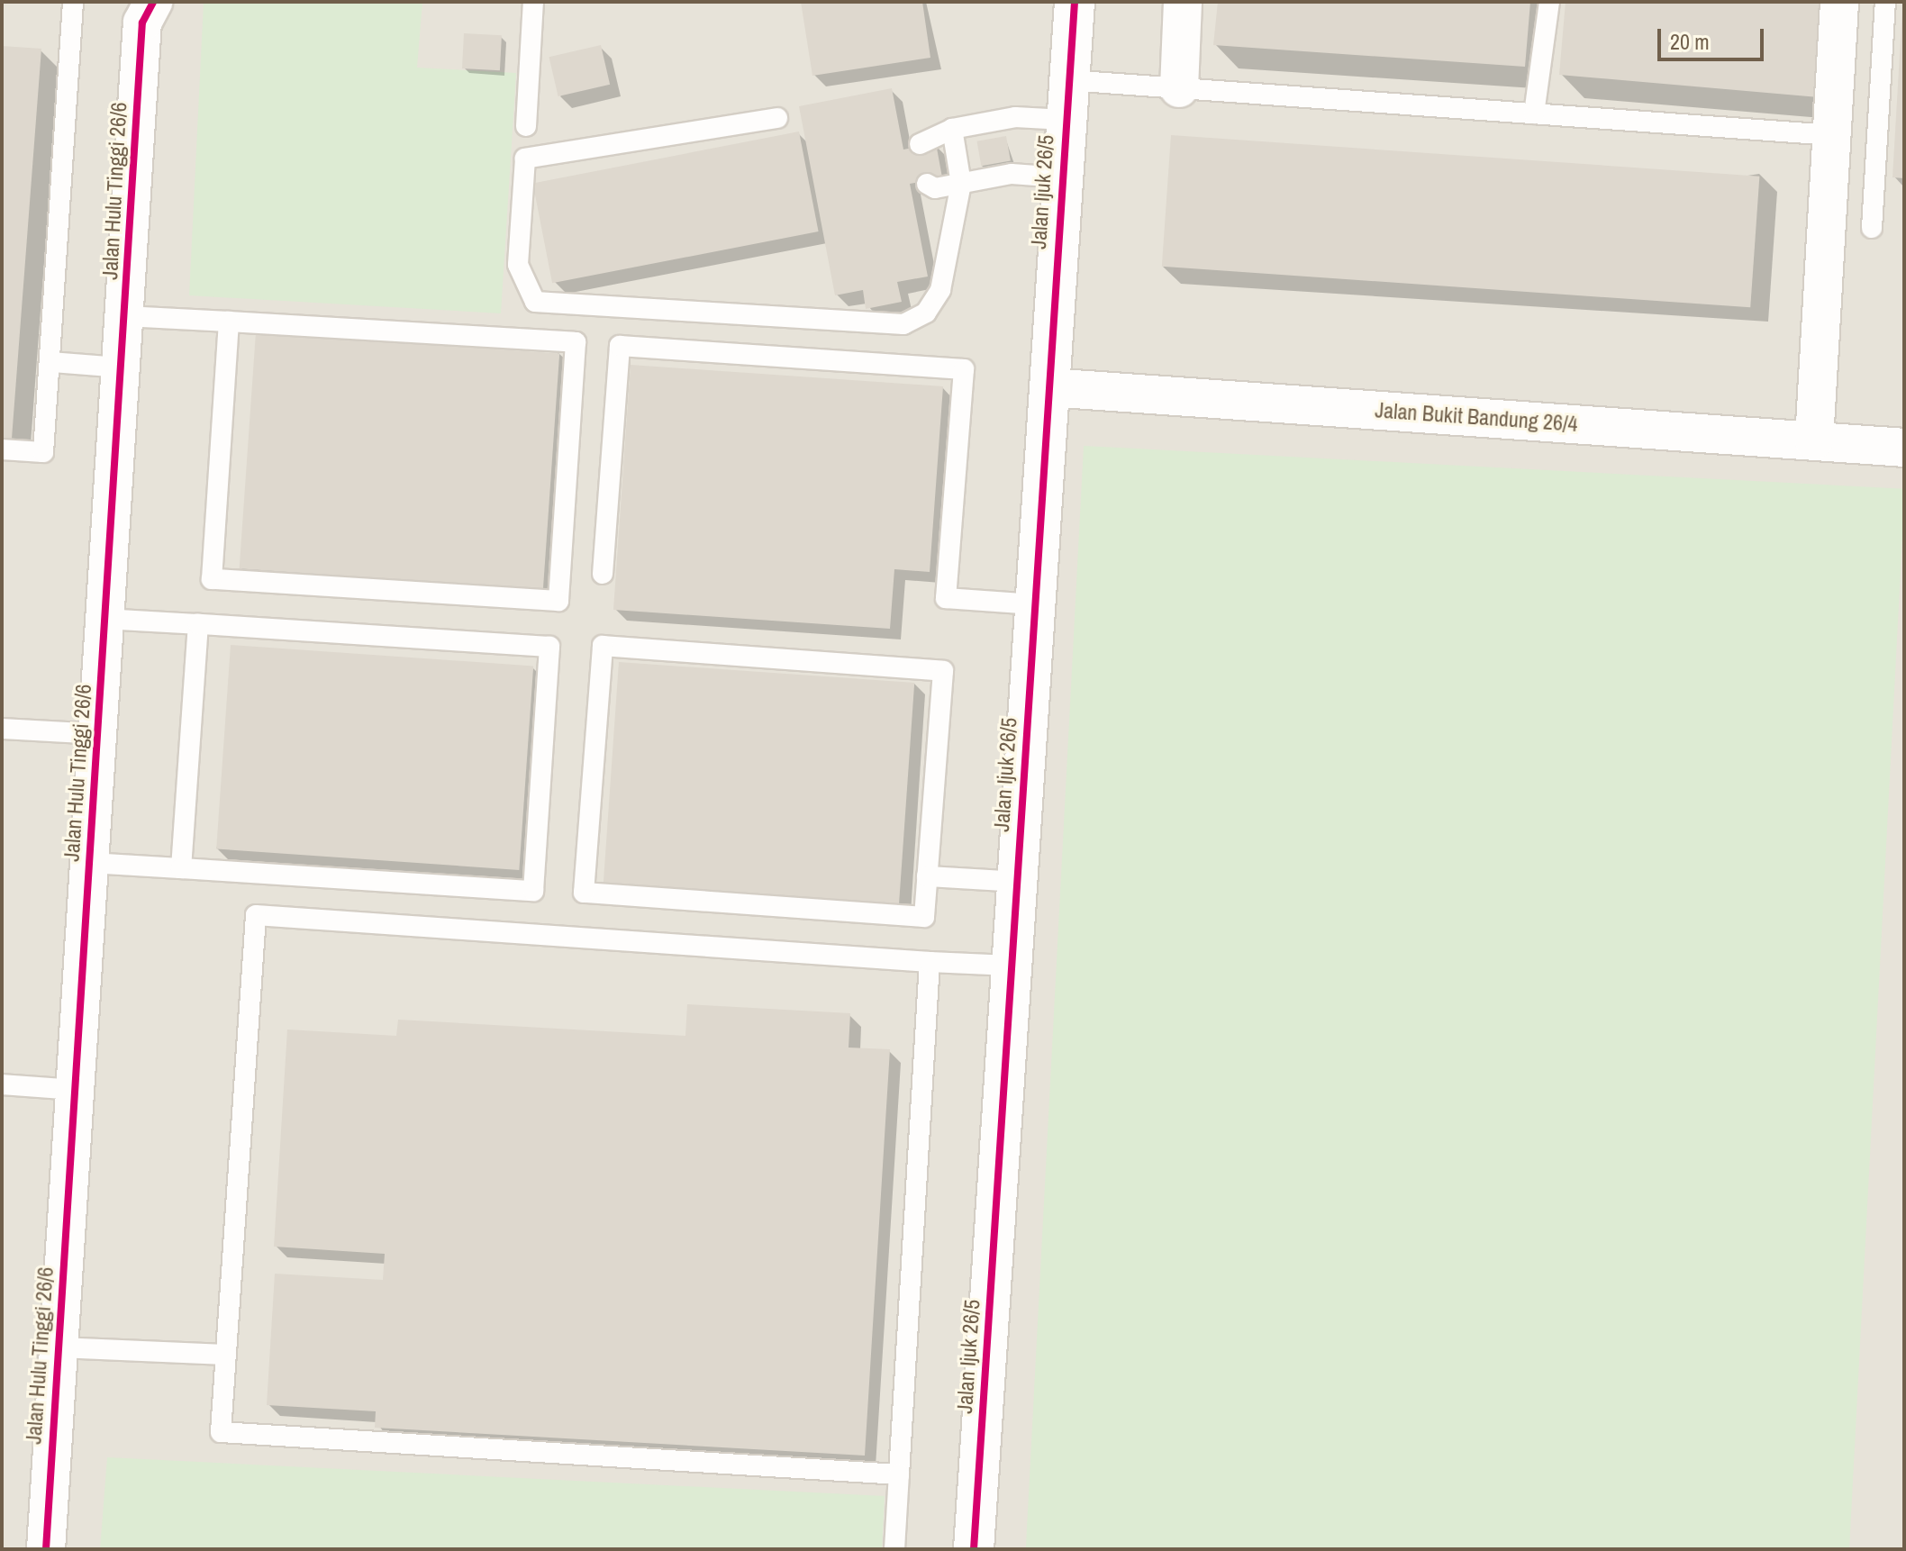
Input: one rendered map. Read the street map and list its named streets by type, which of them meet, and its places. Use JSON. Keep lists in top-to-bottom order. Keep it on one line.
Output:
{"streets":{"street":["Jalan Hulu Tinggi 26/6","Jalan Ijuk 26/5","Jalan Bukit Bandung 26/4"]},"crossings":[["Jalan Ijuk 26/5","Jalan Bukit Bandung 26/4"]],"scale_bar":"20 m"}
